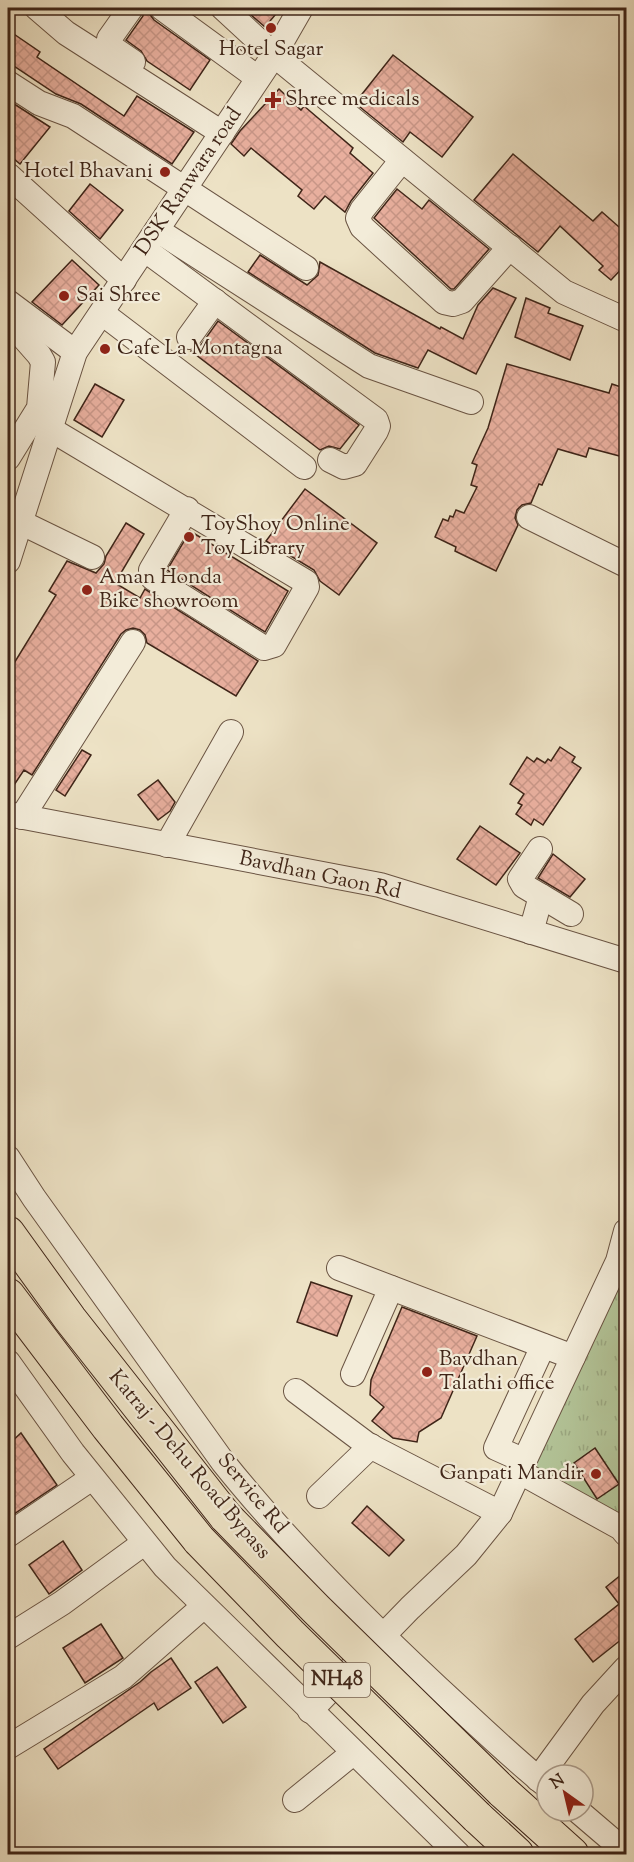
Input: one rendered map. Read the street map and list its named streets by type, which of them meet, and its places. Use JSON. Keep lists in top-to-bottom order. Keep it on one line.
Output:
{"streets":{"highway":["Katraj - Dehu Road Bypass","NH48"],"street":["DSK Ranwara road","Bavdhan Gaon Rd","Service Rd"]},"places":{"other":["Hotel Sagar","Hotel Bhavani","Sai Shree","Cafe La Montagna","ToyShoy Online Toy Library","Aman Honda Bike showroom","Bavdhan Talathi office","Ganpati Mandir"],"health":["Shree medicals"]},"north":"top left"}
